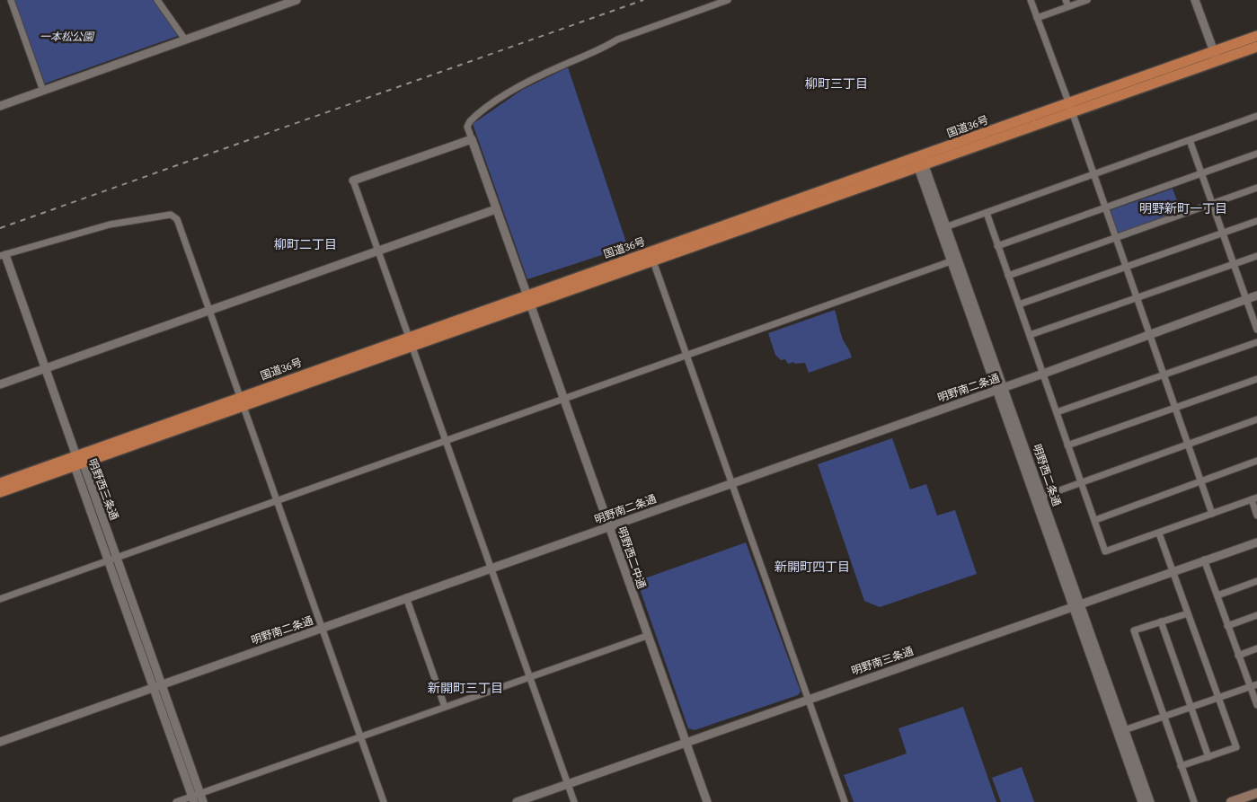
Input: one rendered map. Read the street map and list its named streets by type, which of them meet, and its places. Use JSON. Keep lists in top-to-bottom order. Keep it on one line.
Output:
{"streets":{"highway":["国道36号"],"street":["明野南二条通","明野西二条通","明野西三条通","明野西二中通","明野南三条通"]},"crossings":[["国道36号","明野西二条通"],["国道36号","明野西三条通"],["国道36号","明野西二中通"],["明野南二条通","明野西二条通"],["明野南二条通","明野西三条通"],["明野南二条通","明野西二中通"],["明野西二条通","明野南三条通"],["明野西二中通","明野南三条通"]],"districts":["柳町三丁目","明野新町一丁目","柳町二丁目","新開町四丁目","新開町三丁目"],"parks":["一本松公園"]}
